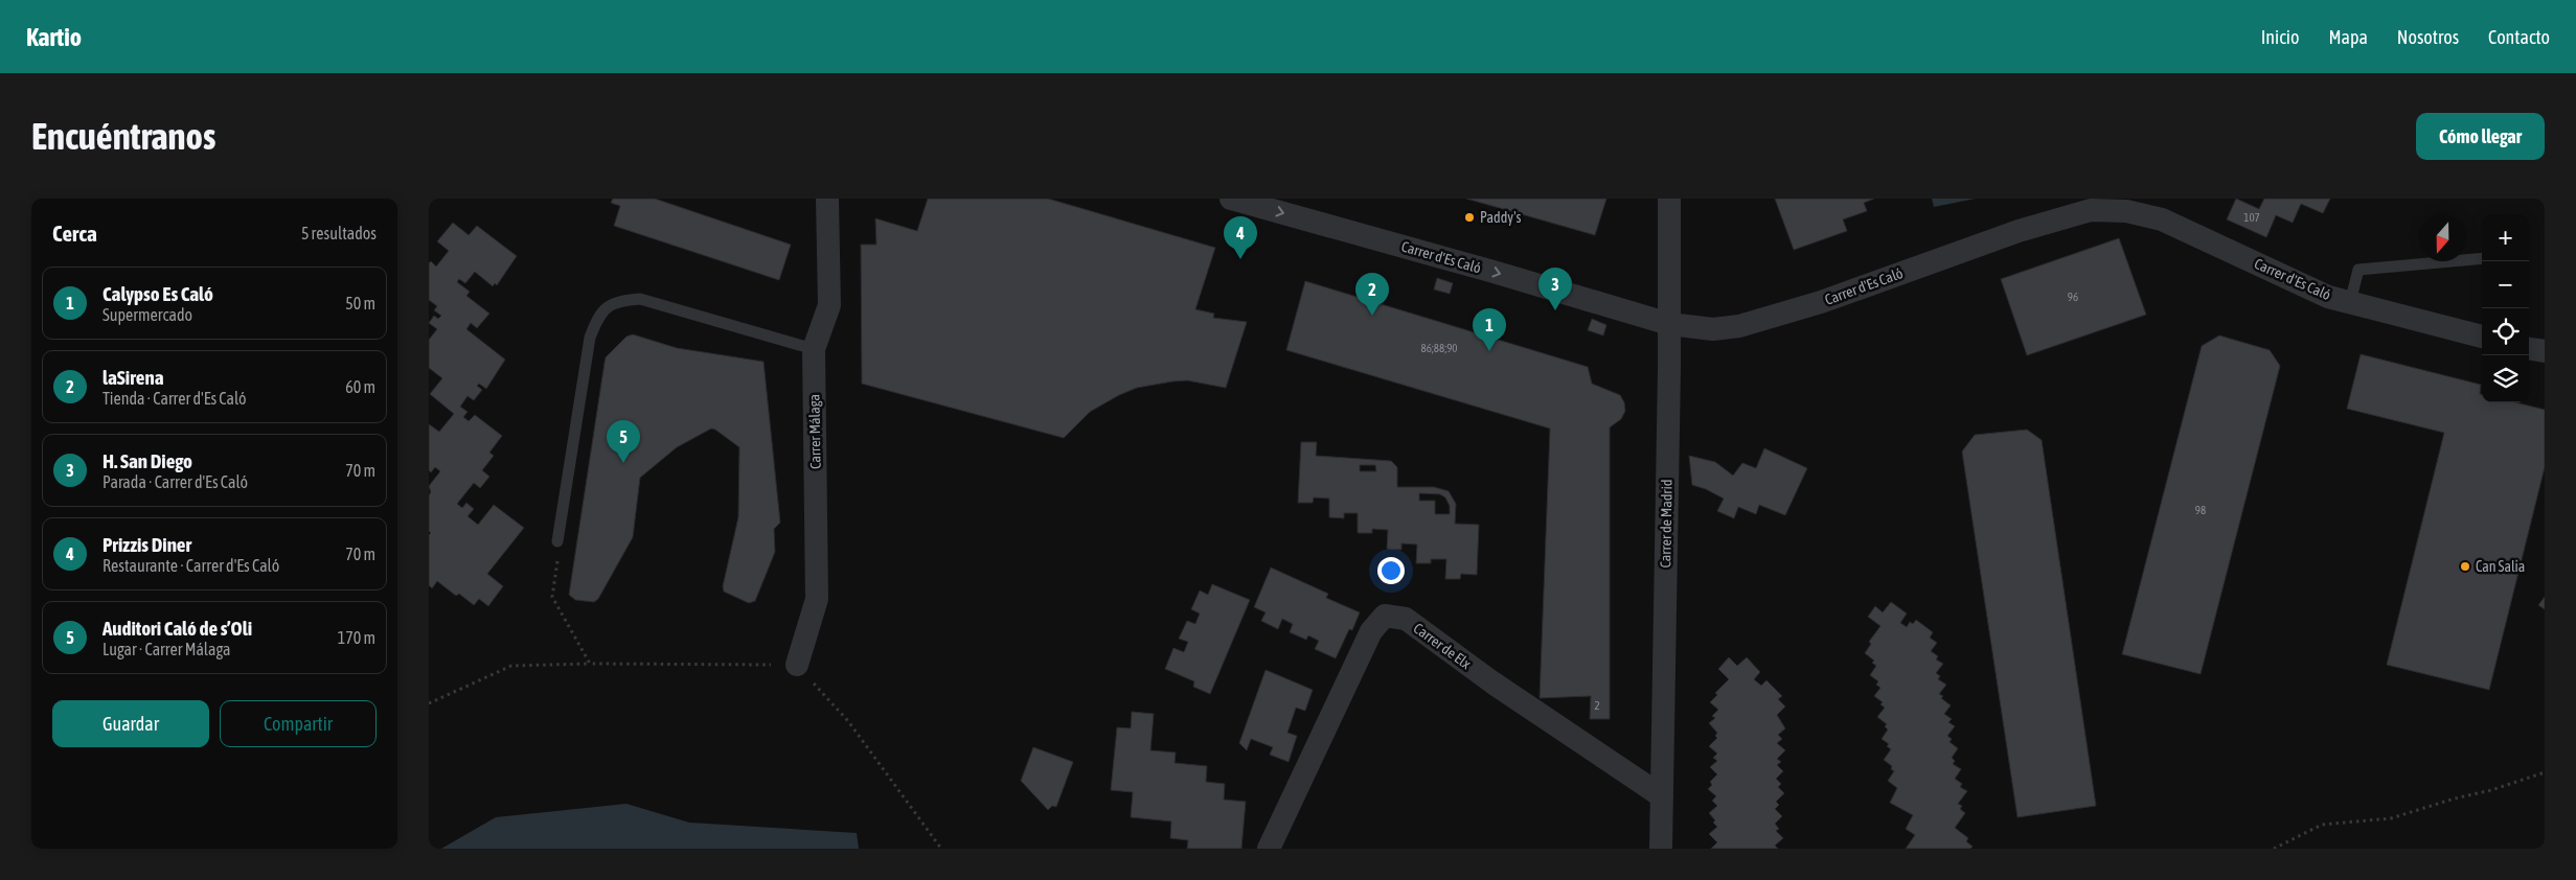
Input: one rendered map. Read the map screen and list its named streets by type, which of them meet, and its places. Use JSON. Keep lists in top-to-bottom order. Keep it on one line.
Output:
{"streets":{"street":["Carrer d'Es Caló","Carrer Málaga","Carrer de Madrid","Carrer de Elx"]},"crossings":[["Carrer d'Es Caló","Carrer de Madrid"],["Carrer de Madrid","Carrer de Elx"]],"places":["Paddy's","Can Salia"],"house_numbers":["107","96","86;88;90","98","2"],"north":"bottom","page":{"header":"Kartio","nav":["Inicio","Mapa","Nosotros","Contacto"],"buttons":["Cómo llegar",["Guardar","Compartir"]],"title":"Encuéntranos","heading":["Cerca","5 resultados"],"map_buttons":["+","−"],"pins":["4","3","2","1","5"],"list":[{"mark":"1","name":"Calypso Es Caló","note":"Supermercado","value":"50 m"},{"mark":"2","name":"laSirena","note":"Tienda · Carrer d'Es Caló","value":"60 m"},{"mark":"3","name":"H. San Diego","note":"Parada · Carrer d'Es Caló","value":"70 m"},{"mark":"4","name":"Prizzis Diner","note":"Restaurante · Carrer d'Es Caló","value":"70 m"},{"mark":"5","name":"Auditori Caló de s’Oli","note":"Lugar · Carrer Málaga","value":"170 m"}]}}
